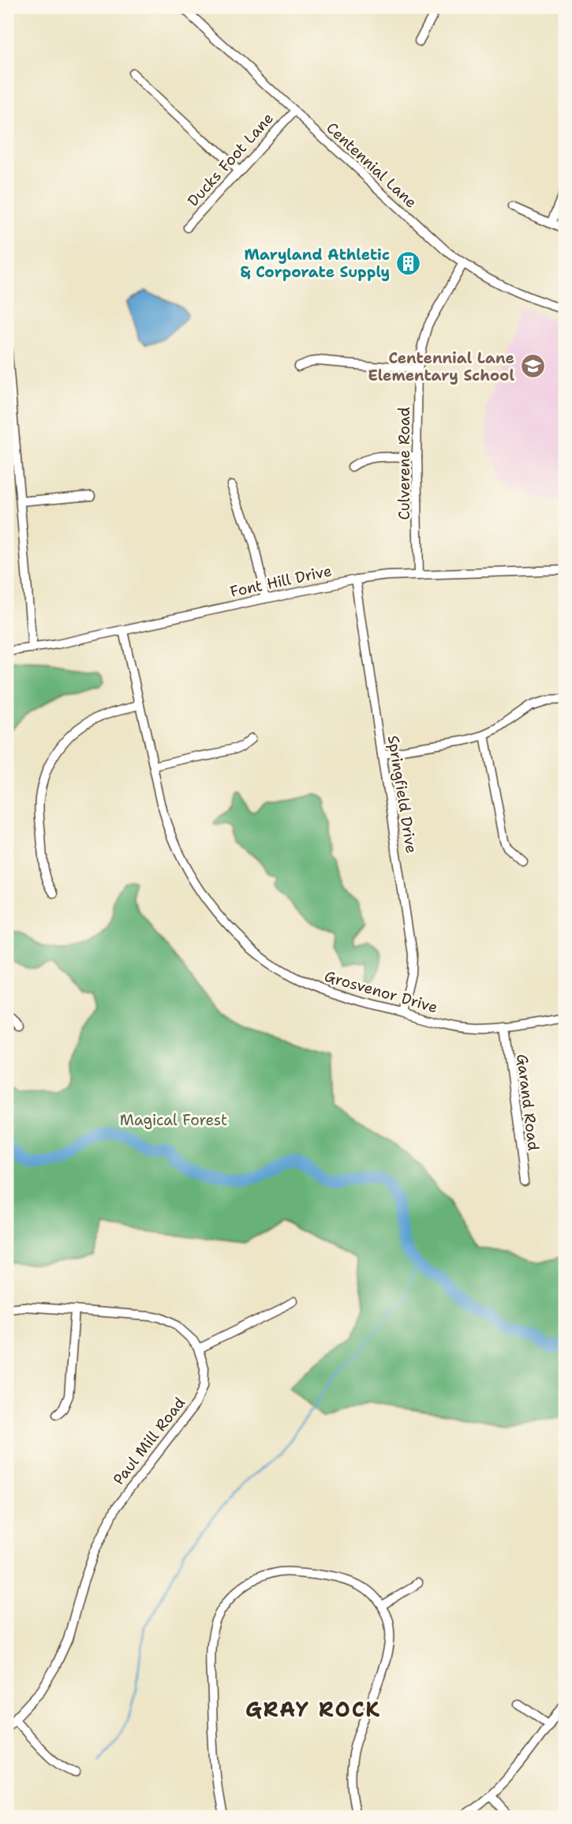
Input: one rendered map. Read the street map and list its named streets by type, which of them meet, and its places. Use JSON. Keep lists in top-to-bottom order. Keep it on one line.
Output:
{"streets":{"street":["Ducks Foot Lane","Centennial Lane","Culverene Road","Font Hill Drive","Springfield Drive","Grosvenor Drive","Garand Road","Paul Mill Road"]},"crossings":[["Ducks Foot Lane","Centennial Lane"],["Centennial Lane","Culverene Road"],["Culverene Road","Font Hill Drive"],["Font Hill Drive","Springfield Drive"],["Font Hill Drive","Grosvenor Drive"],["Springfield Drive","Grosvenor Drive"],["Grosvenor Drive","Garand Road"]],"districts":["GRAY ROCK"],"parks":["Magical Forest"],"places":{"building":["Maryland Athletic & Corporate Supply"],"school or university":["Centennial Lane Elementary School"]}}
